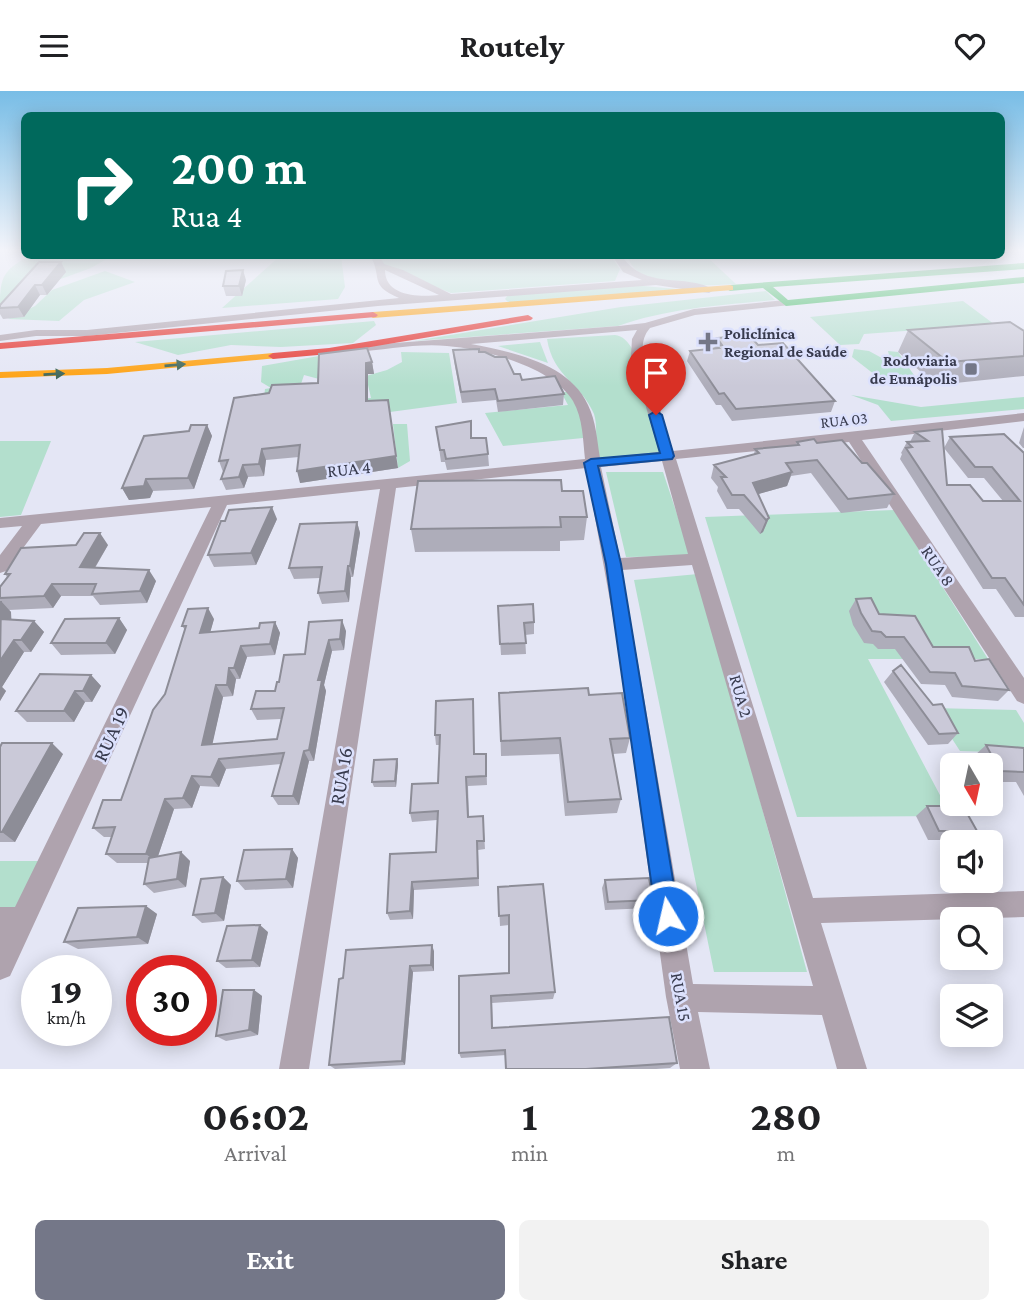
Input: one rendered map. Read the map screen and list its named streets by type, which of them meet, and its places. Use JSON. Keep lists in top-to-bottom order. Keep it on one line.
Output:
{"streets":{"street":["RUA 03","RUA 4","RUA 8","RUA 2","RUA 19","RUA 16","RUA 15"]},"crossings":[["RUA 03","RUA 4"],["RUA 03","RUA 8"],["RUA 03","RUA 2"],["RUA 4","RUA 2"],["RUA 4","RUA 19"],["RUA 4","RUA 16"],["RUA 4","RUA 15"]],"places":{"health":["Policlínica Regional de Saúde"],"transit":["Rodoviaria de Eunápolis"]},"north":"bottom","page":{"header":"Routely","turn":["200 m","Rua 4"],"speed":"19 km/h","limit":"30","eta":["06:02","Arrival","1","min","280","m"],"buttons":["Exit","Share"]}}
